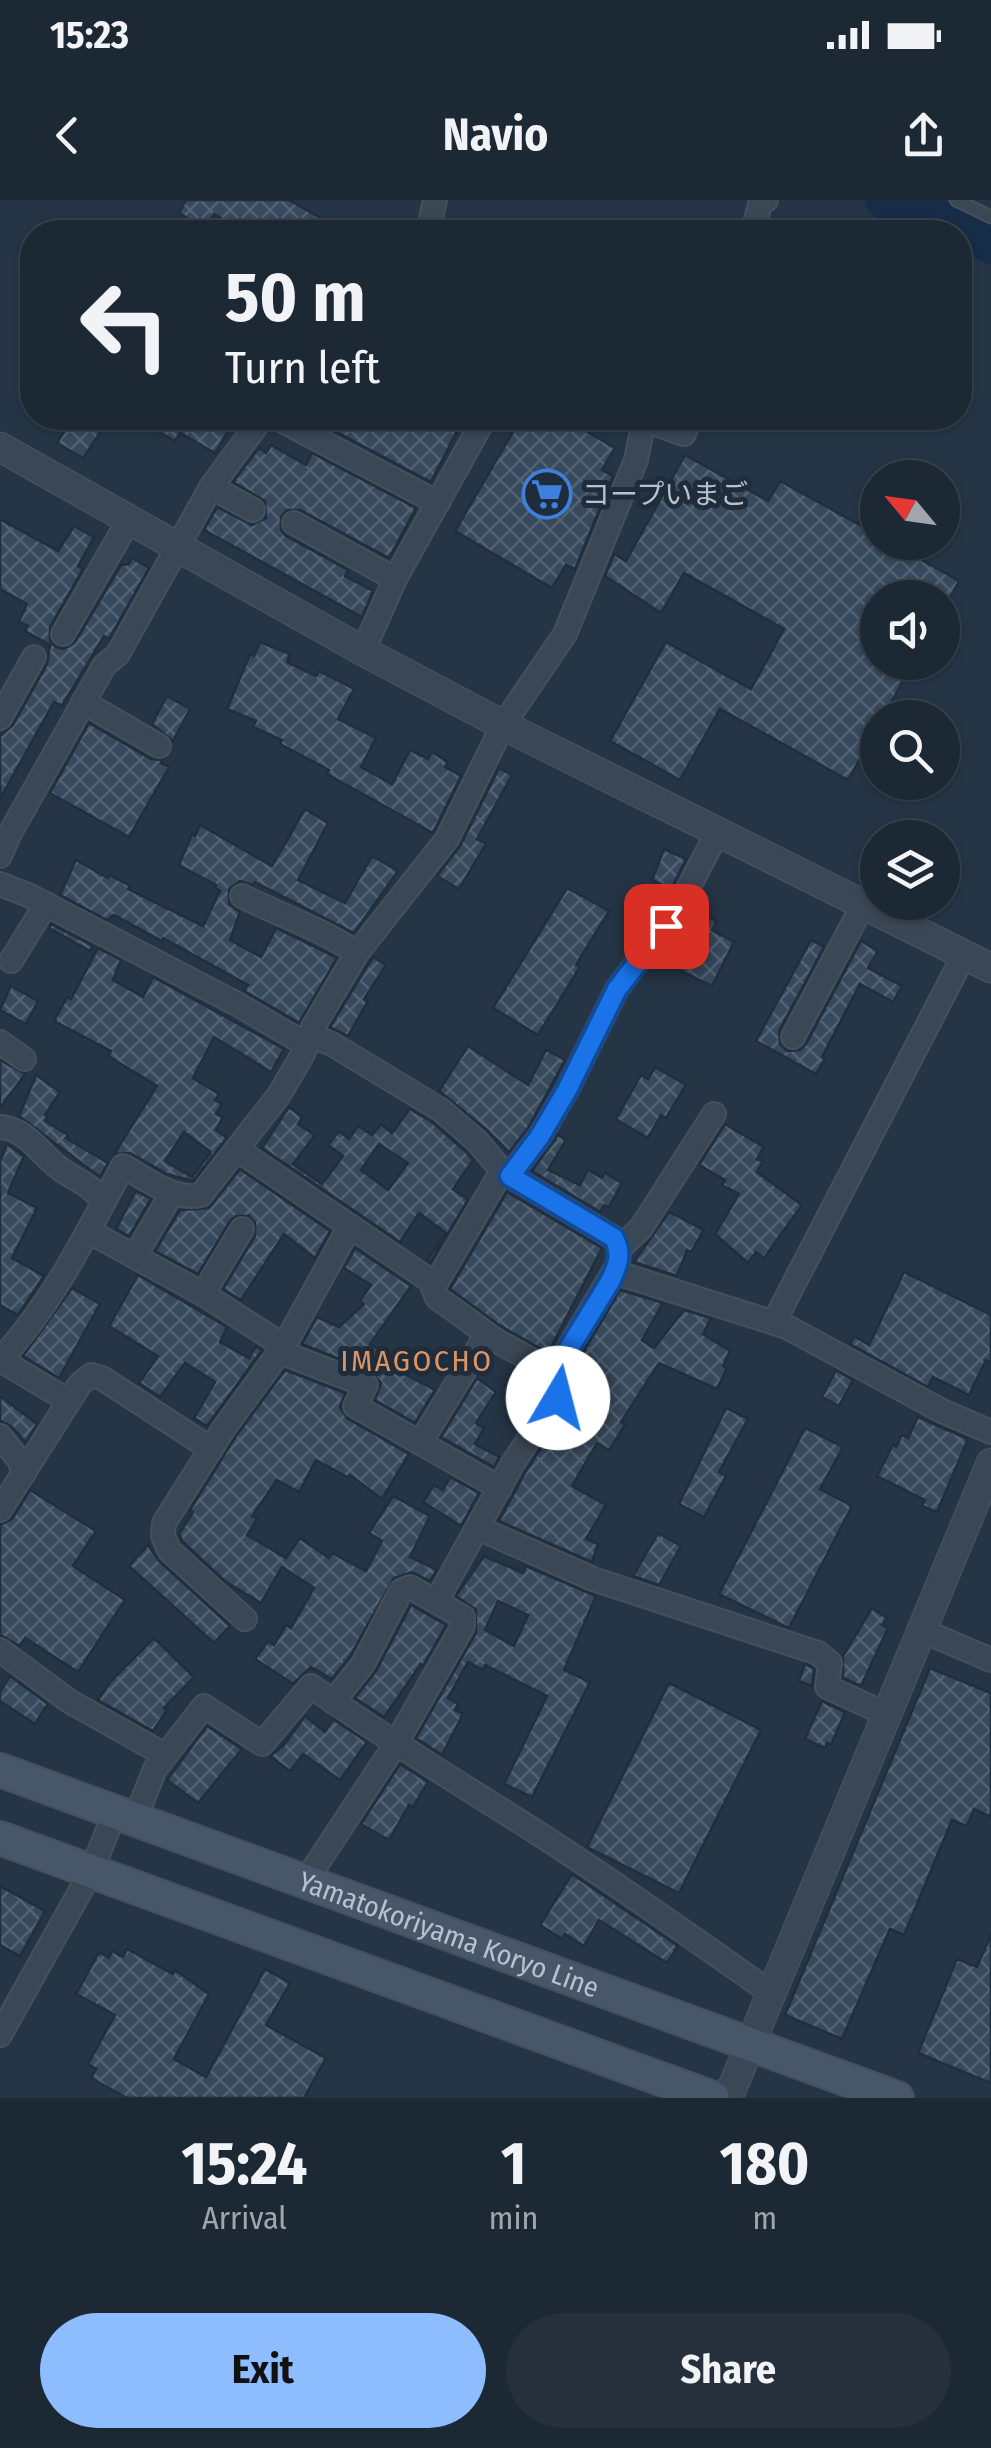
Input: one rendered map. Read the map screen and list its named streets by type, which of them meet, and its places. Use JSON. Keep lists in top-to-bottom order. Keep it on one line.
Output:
{"streets":{"main road":["Yamatokoriyama Koryo Line"]},"districts":["IMAGOCHO"],"places":{"supermarket":["コープいまご"]},"north":"top left","page":{"status":"15:23","header":"Navio","turn":["50 m","Turn left"],"eta":["15:24","Arrival","1","min","180","m"],"buttons":["Exit","Share"]}}
